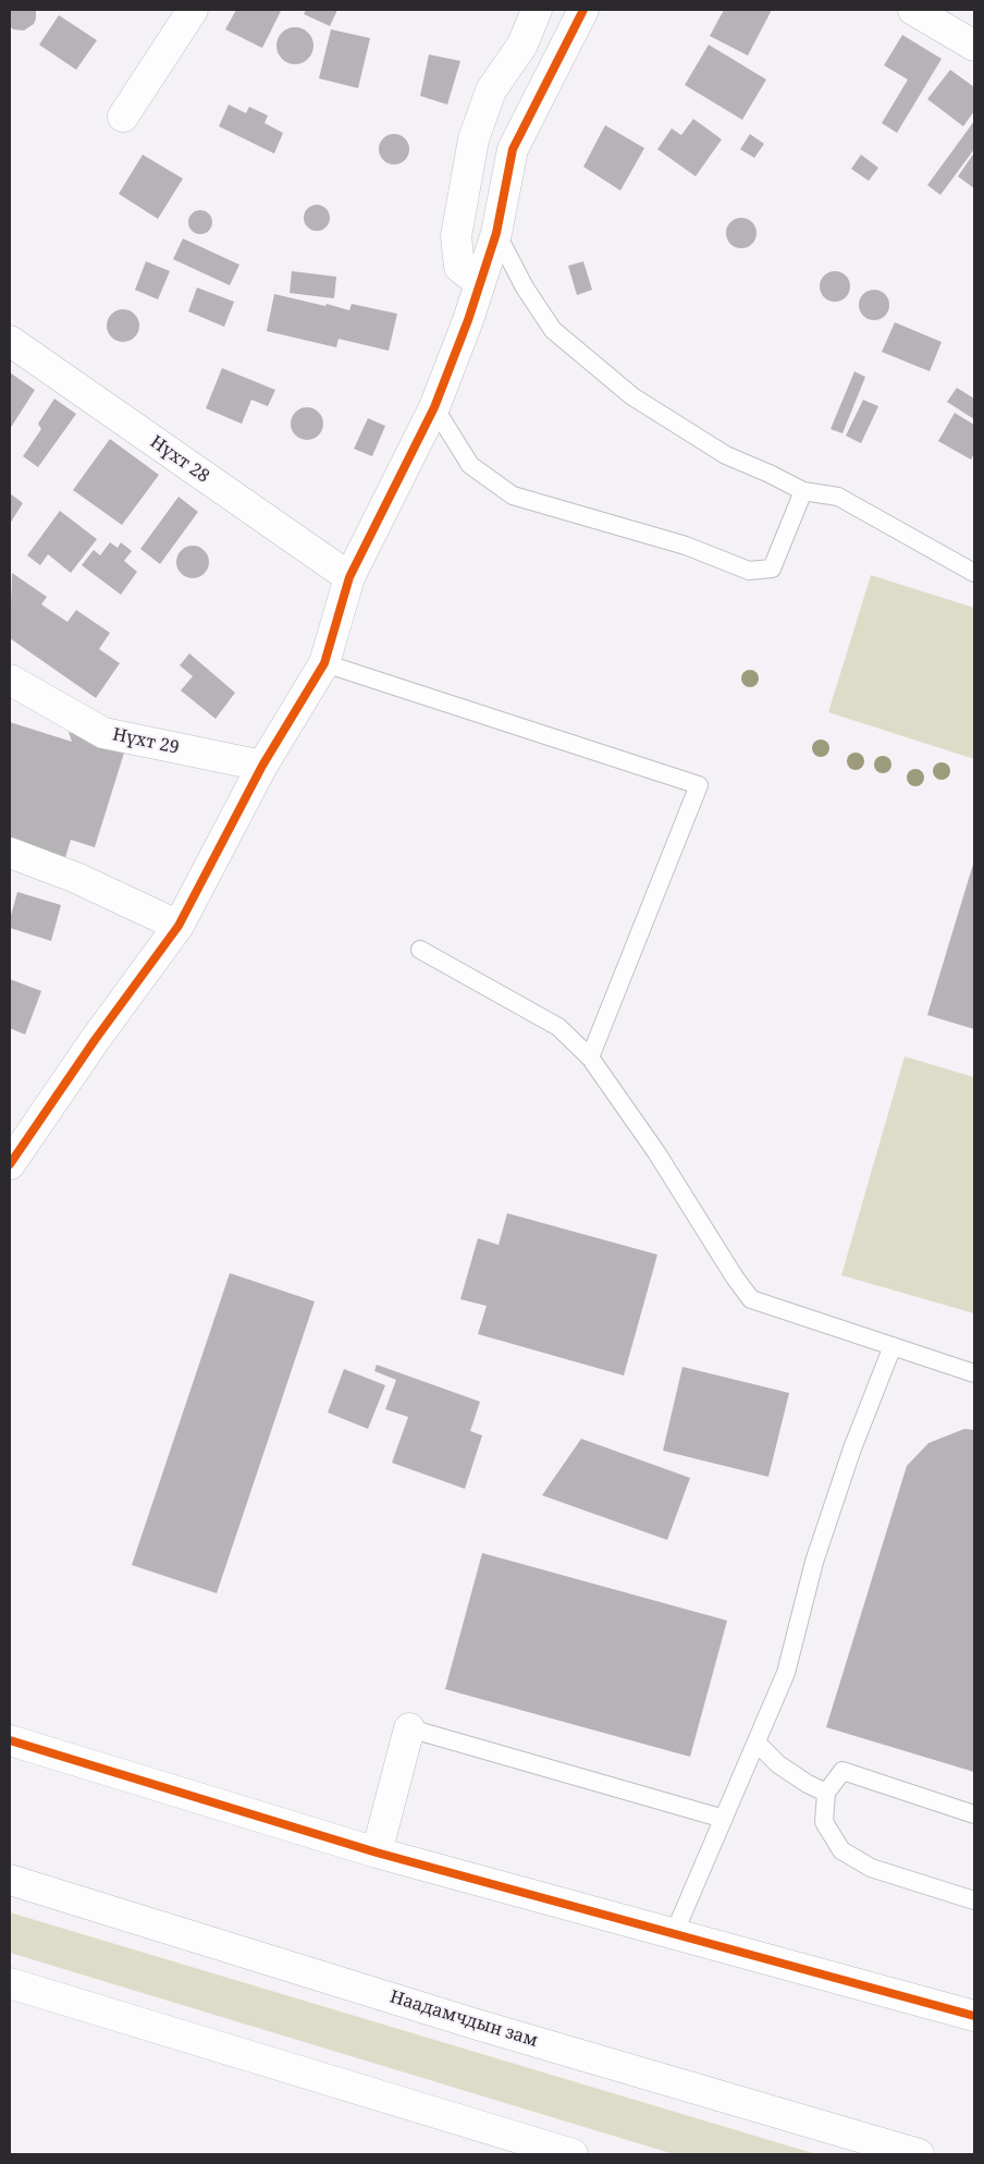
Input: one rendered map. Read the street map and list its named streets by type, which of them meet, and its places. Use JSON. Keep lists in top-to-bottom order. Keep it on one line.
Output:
{"streets":{"main road":["Нүхт 28","Нүхт 29","Наадамчдын зам"]}}
